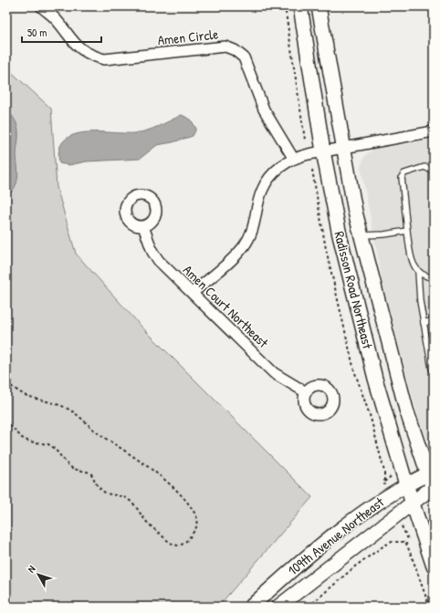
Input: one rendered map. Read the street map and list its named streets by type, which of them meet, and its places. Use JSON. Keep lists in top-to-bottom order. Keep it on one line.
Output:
{"streets":{"main road":["Radisson Road Northeast","109th Avenue Northeast"],"street":["Amen Circle","Amen Court Northeast"]},"crossings":[["Radisson Road Northeast","109th Avenue Northeast"]],"scale_bar":"50 m","north":"top left"}
